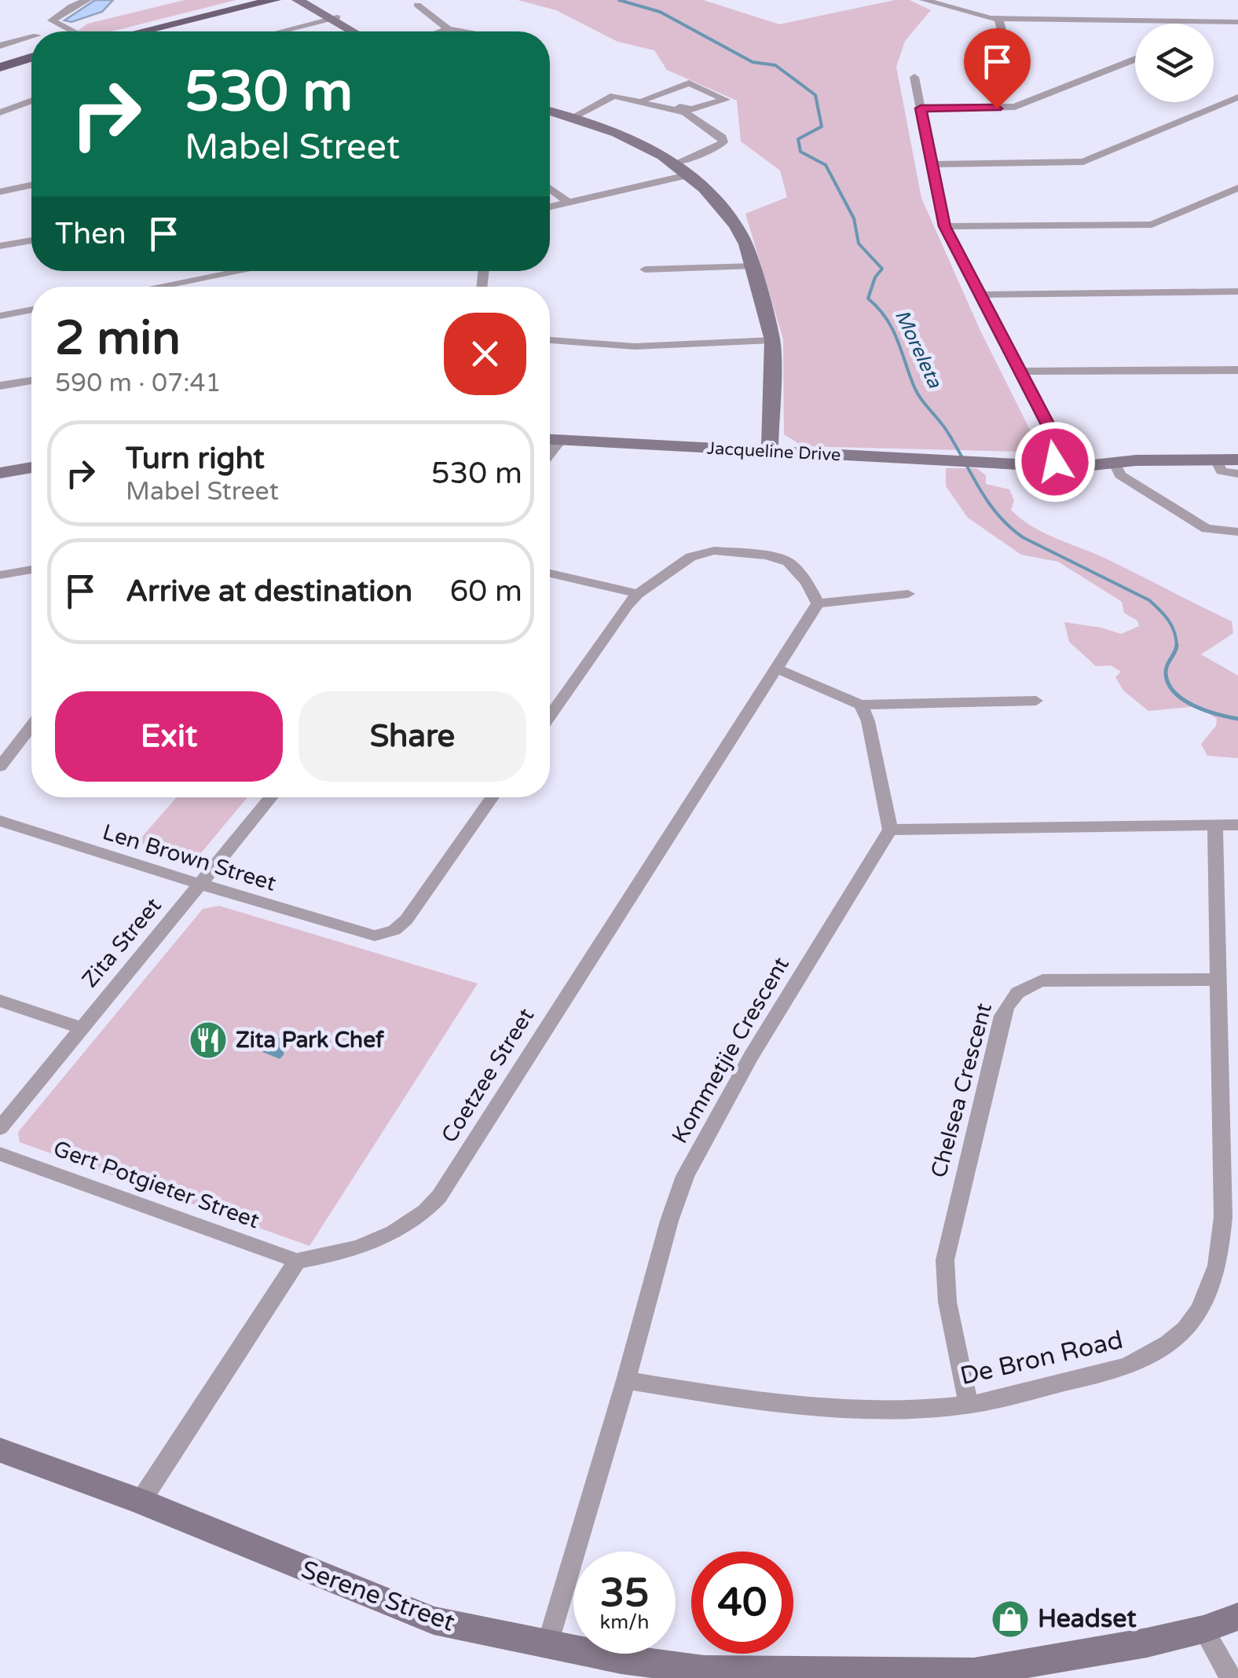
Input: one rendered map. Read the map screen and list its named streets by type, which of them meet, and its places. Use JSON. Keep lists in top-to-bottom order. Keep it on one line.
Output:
{"streets":{"street":["Jacqueline Drive","Len Brown Street","Zita Street","Kommetjie Crescent","Coetzee Street","Chelsea Crescent","Gert Potgieter Street","De Bron Road","Serene Street"]},"crossings":[["Len Brown Street","Zita Street"],["Kommetjie Crescent","De Bron Road"],["Kommetjie Crescent","Serene Street"],["Coetzee Street","Gert Potgieter Street"],["Chelsea Crescent","De Bron Road"]],"water":["Moreleta"],"places":{"restaurant":["Zita Park Chef"],"shop":["Headset"]},"page":{"turn":["530 m","Mabel Street"],"then":"Then","heading":["2 min","590 m · 07:41"],"list":[{"name":"Turn right","note":"Mabel Street","value":"530 m"},{"name":"Arrive at destination","value":"60 m"}],"buttons":["Exit","Share"],"speed":"35 km/h","limit":"40"}}
